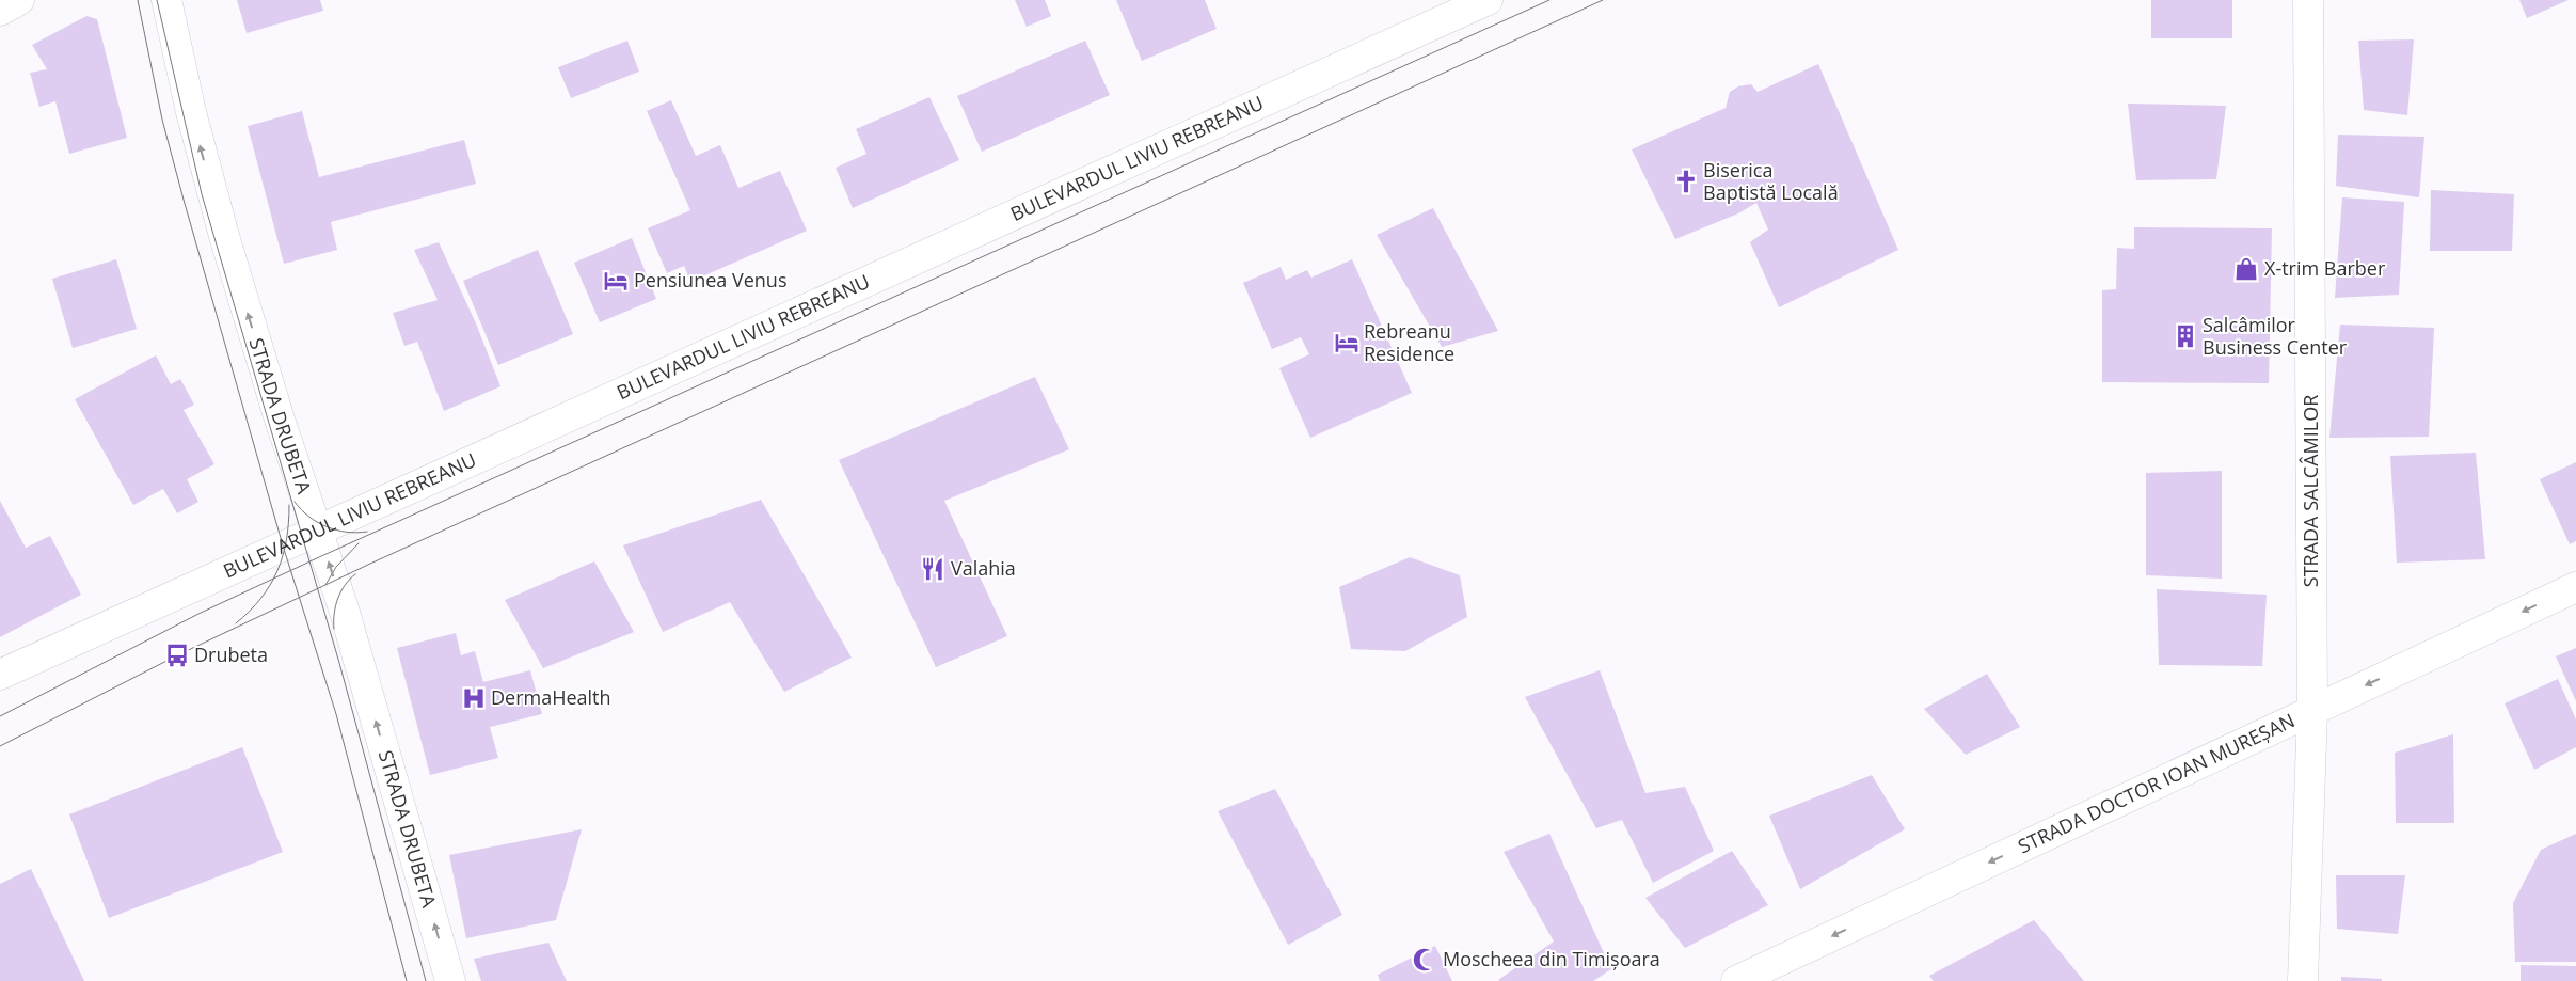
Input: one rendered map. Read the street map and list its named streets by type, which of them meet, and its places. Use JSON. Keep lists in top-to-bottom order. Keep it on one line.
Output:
{"streets":{"street":["BULEVARDUL LIVIU REBREANU","STRADA DRUBETA","STRADA SALCÂMILOR","STRADA DOCTOR IOAN MUREȘAN"]},"crossings":[["BULEVARDUL LIVIU REBREANU","STRADA DRUBETA"],["STRADA SALCÂMILOR","STRADA DOCTOR IOAN MUREȘAN"]],"one_way":["STRADA DRUBETA","STRADA DOCTOR IOAN MUREȘAN"],"places":{"church":["Biserica Baptistă Locală"],"shop":["X-trim Barber"],"hotel":["Pensiunea Venus","Rebreanu Residence"],"building":["Salcâmilor Business Center"],"restaurant":["Valahia"],"bus stop":["Drubeta"],"hospital":["DermaHealth"],"mosque":["Moscheea din Timișoara"]}}
